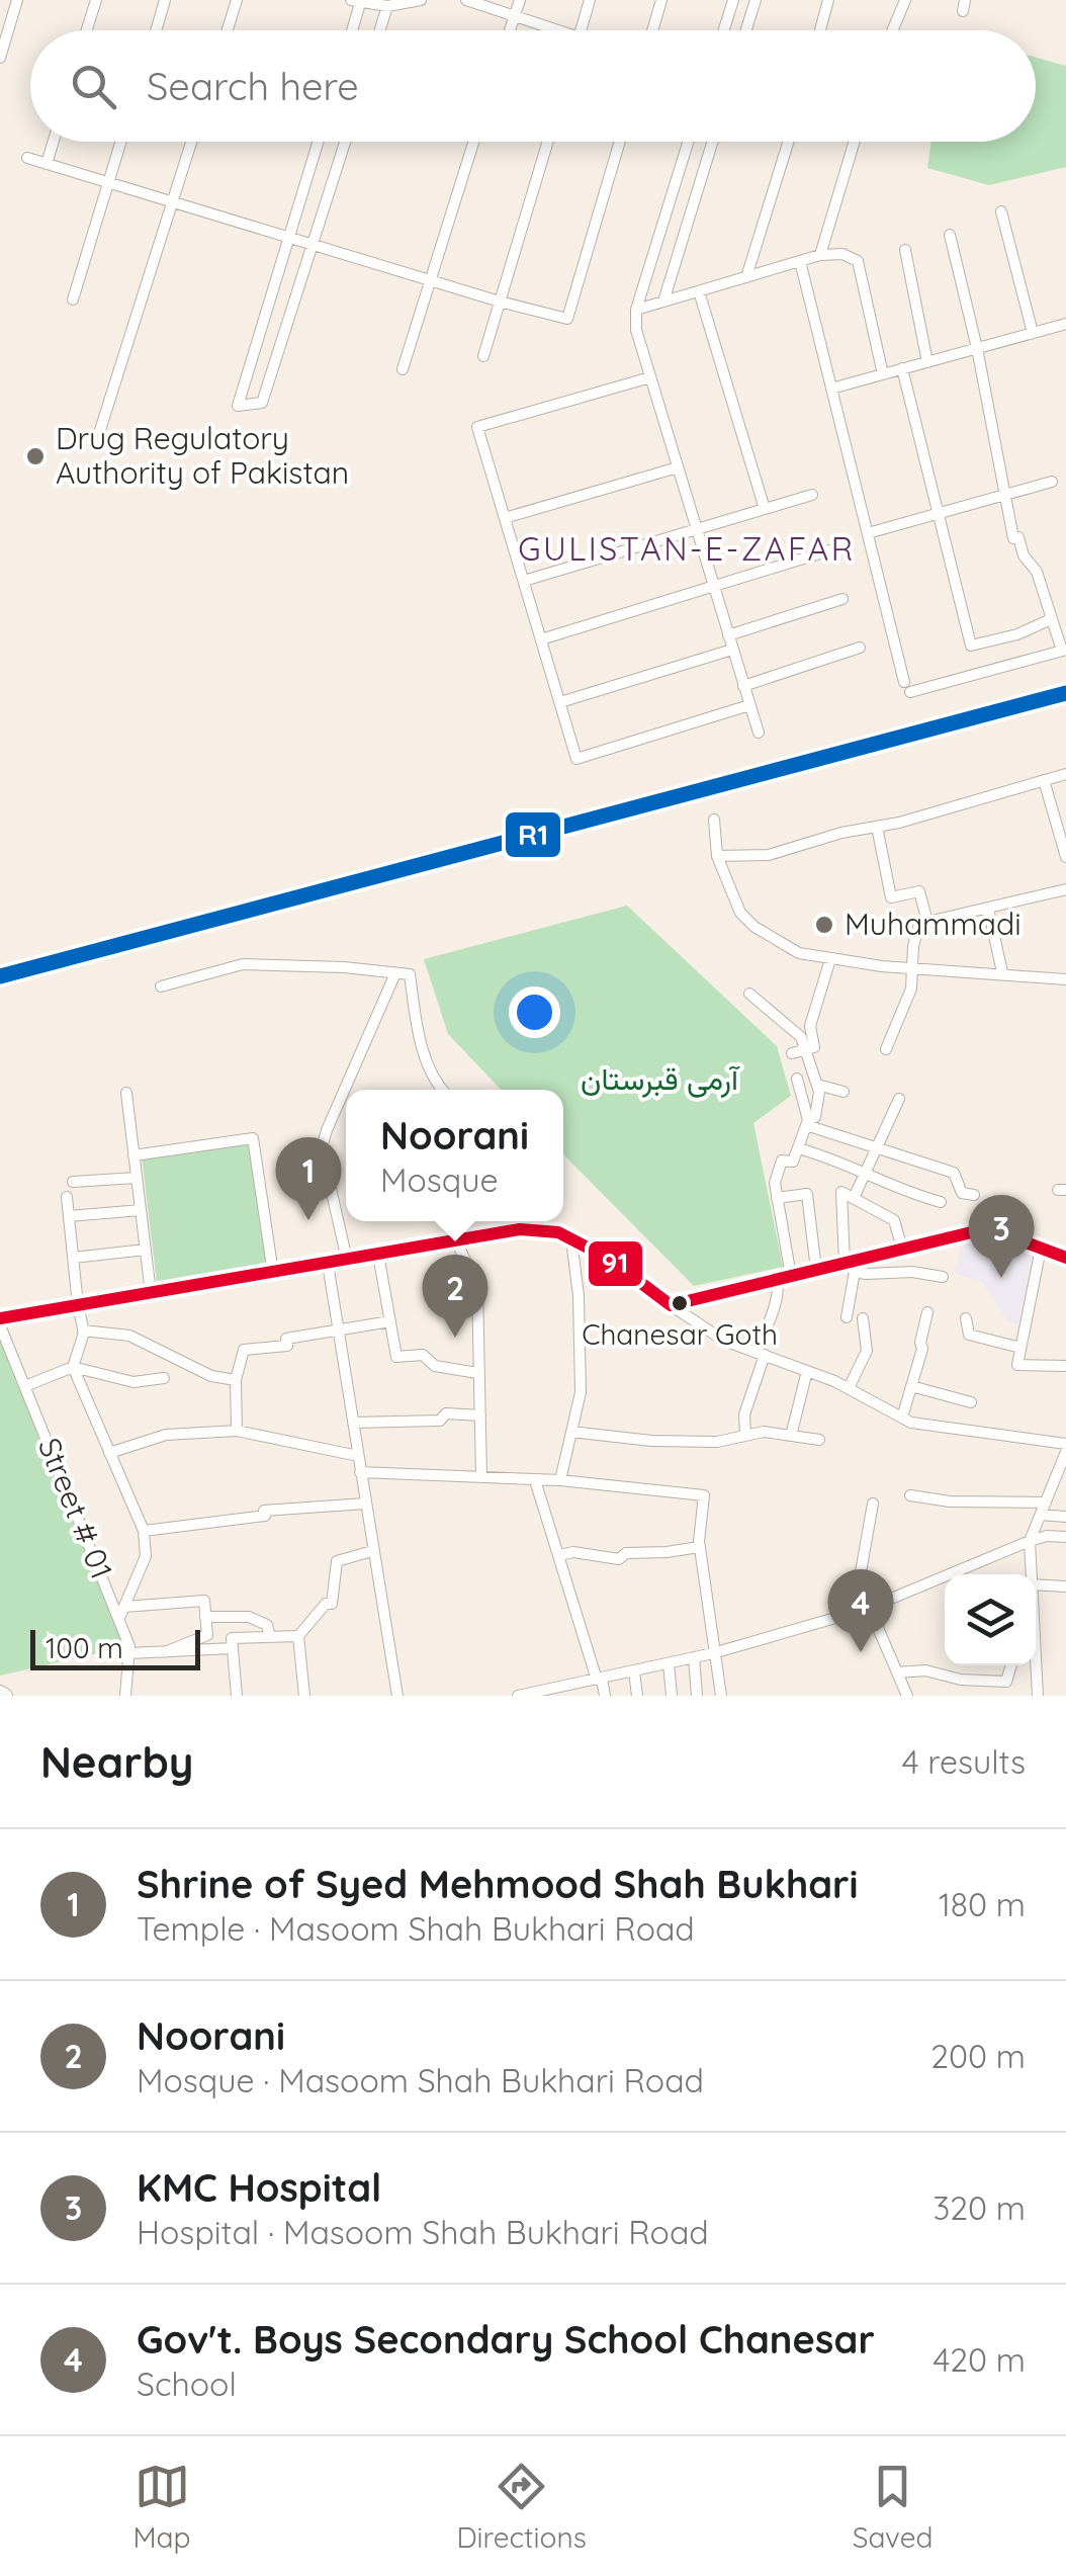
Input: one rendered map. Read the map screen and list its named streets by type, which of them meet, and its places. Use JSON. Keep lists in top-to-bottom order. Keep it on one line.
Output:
{"streets":{"street":["Street # 01"]},"districts":["GULISTAN-E-ZAFAR"],"parks":["آرمی قبرستان"],"places":["Drug Regulatory Authority of Pakistan","Muhammadi","Chanesar Goth"],"lines":["transit line R1","transit line 91"],"scale_bar":"100 m","page":{"search":"Search here","popup":["Noorani","Mosque"],"pins":["1","3","2","4"],"scale":"100 m","heading":["Nearby","4 results"],"list":[{"mark":"1","name":"Shrine of Syed Mehmood Shah Bukhari","note":"Temple · Masoom Shah Bukhari Road","value":"180 m"},{"mark":"2","name":"Noorani","note":"Mosque · Masoom Shah Bukhari Road","value":"200 m"},{"mark":"3","name":"KMC Hospital","note":"Hospital · Masoom Shah Bukhari Road","value":"320 m"},{"mark":"4","name":"Gov't. Boys Secondary School Chanesar","note":"School","value":"420 m"}],"nav":["Map","Directions","Saved"]}}
